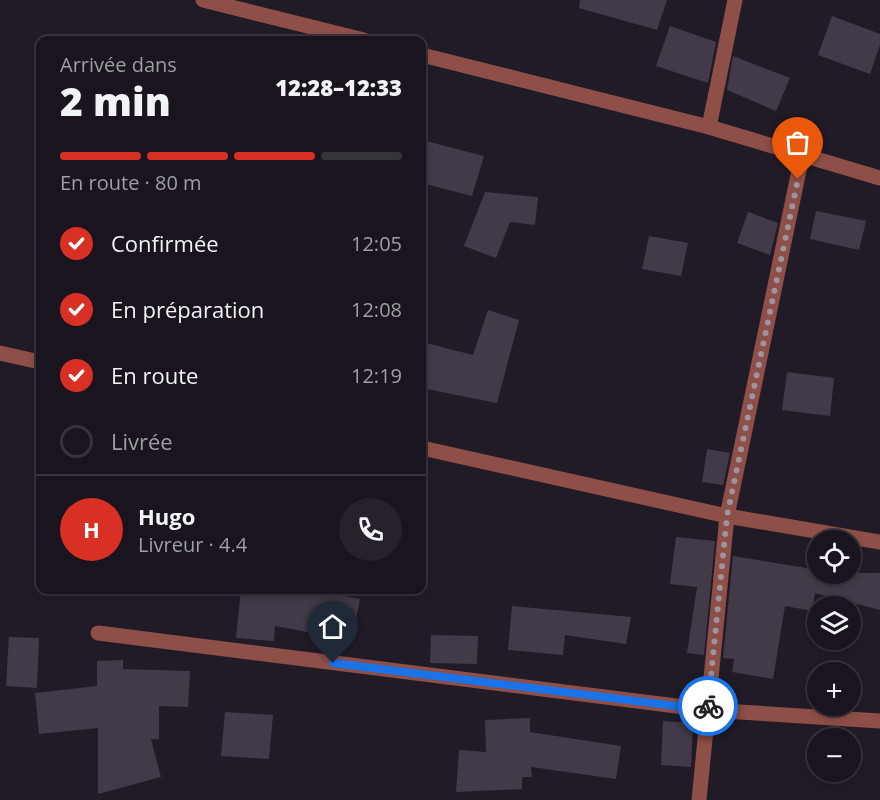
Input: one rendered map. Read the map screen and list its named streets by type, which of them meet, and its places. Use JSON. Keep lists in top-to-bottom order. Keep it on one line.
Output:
{"page":{"heading":["2 min","Arrivée dans","12:28–12:33"],"panel":["Hugo","Livreur · 4.4"],"bar":"En route · 80 m","list":[["Confirmée","12:05"],["En préparation","12:08"],["En route","12:19"],"Livrée"],"round":"H","map_buttons":["+","−"]}}
